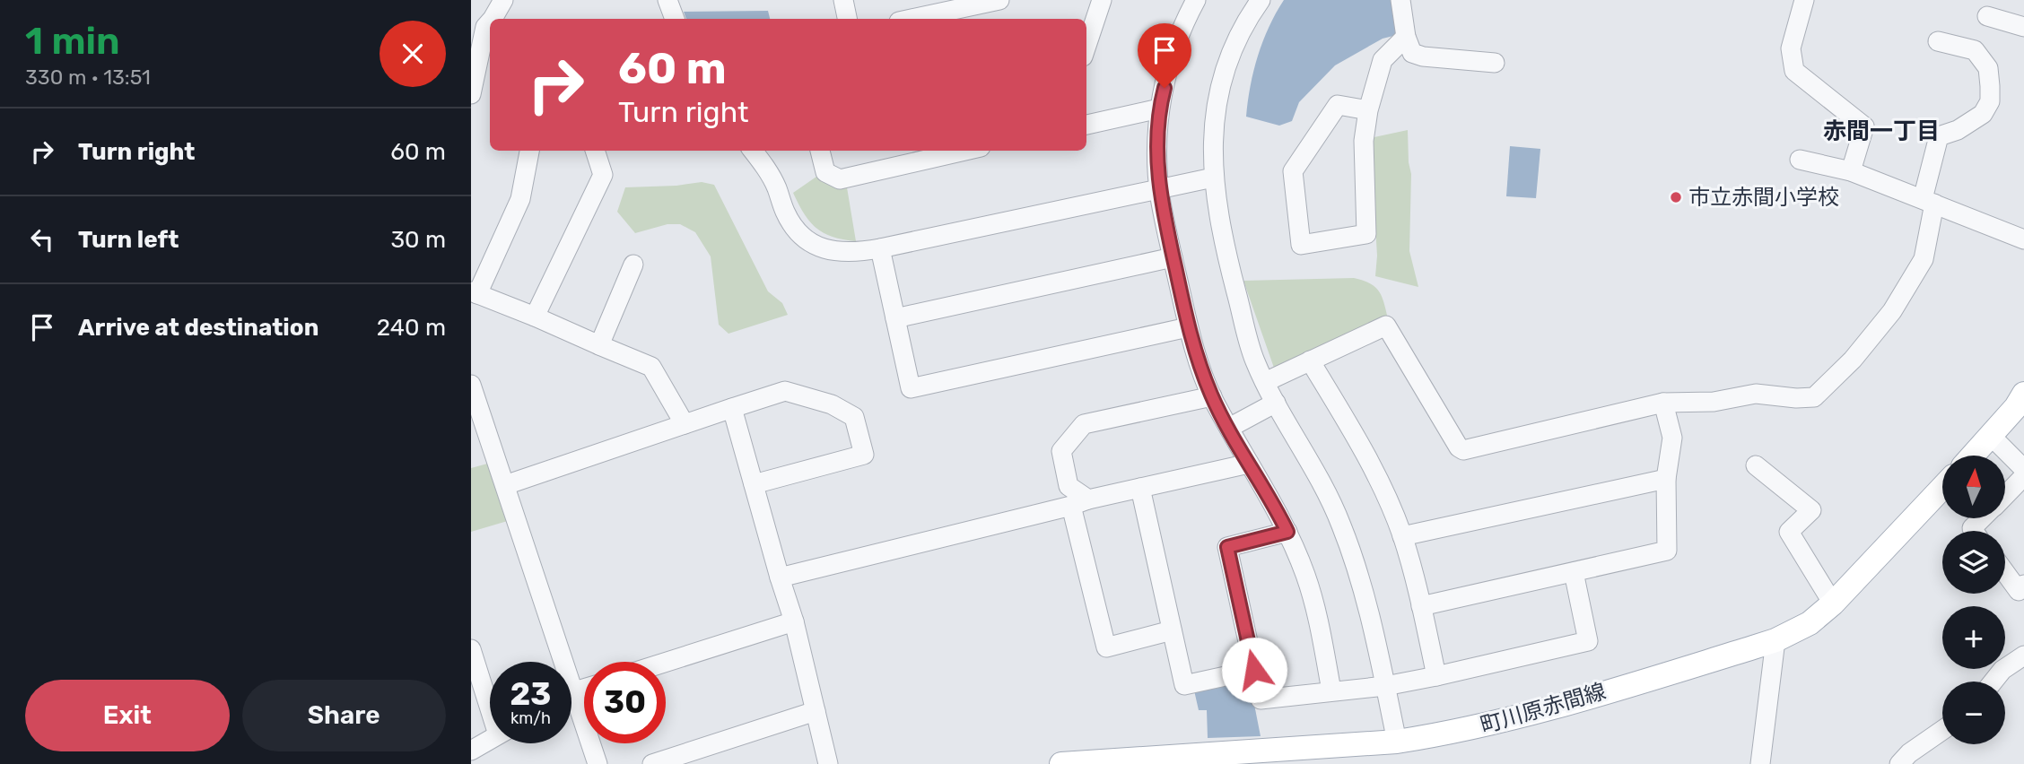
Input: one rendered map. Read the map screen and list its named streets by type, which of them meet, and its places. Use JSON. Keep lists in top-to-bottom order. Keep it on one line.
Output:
{"streets":{"main road":["町川原赤間線"]},"districts":["赤間一丁目"],"places":["市立赤間小学校"],"north":"top","page":{"heading":["1 min","330 m · 13:51"],"turn":["60 m","Turn right"],"list":[{"name":"Turn right","value":"60 m"},{"name":"Turn left","value":"30 m"},{"name":"Arrive at destination","value":"240 m"}],"map_buttons":["+","−"],"speed":"23 km/h","limit":"30","buttons":["Exit","Share"]}}
